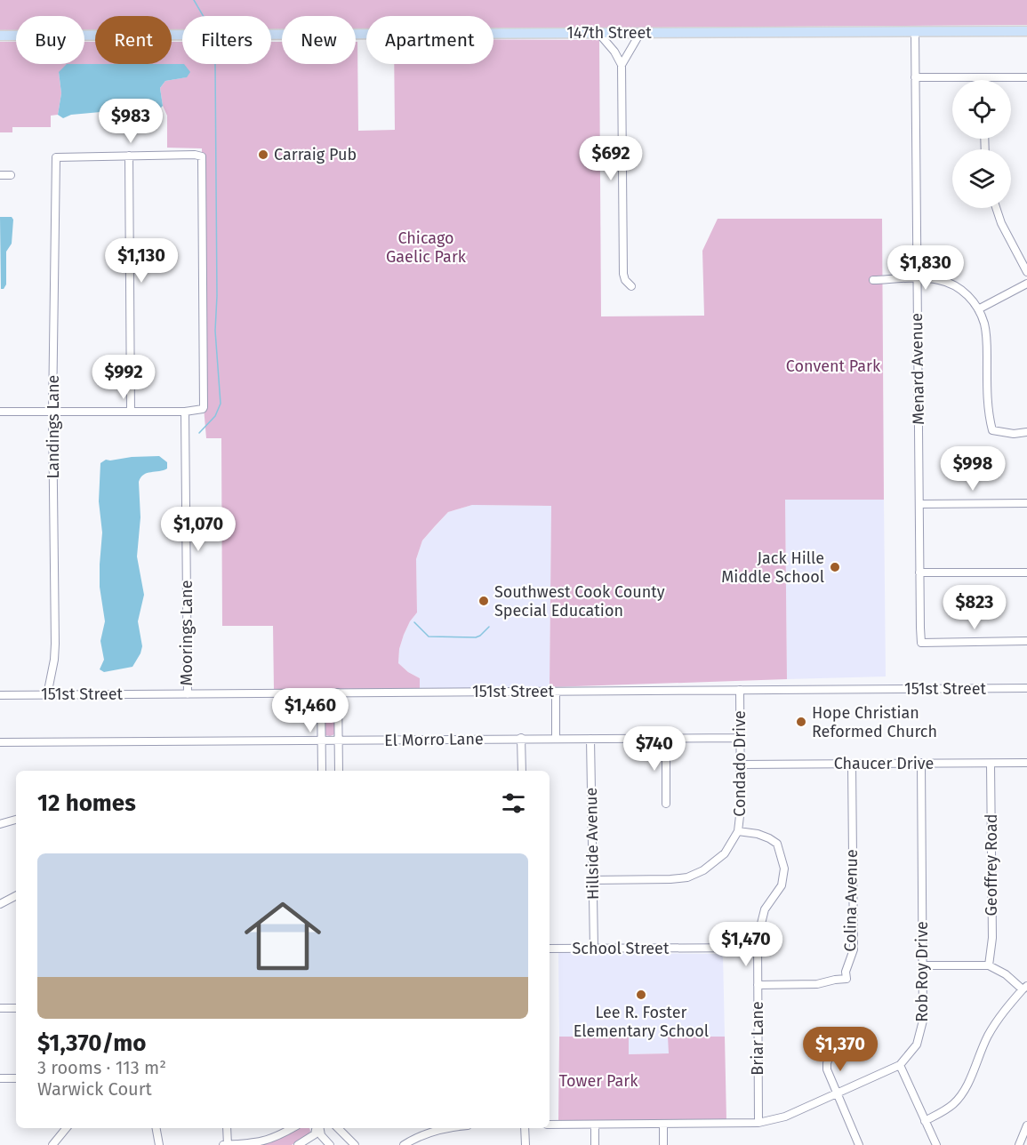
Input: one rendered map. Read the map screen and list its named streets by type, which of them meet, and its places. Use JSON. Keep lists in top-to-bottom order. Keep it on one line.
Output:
{"streets":{"main road":["147th Street"],"street":["Menard Avenue","Landings Lane","Moorings Lane","151st Street","El Morro Lane","Condado Drive","Chaucer Drive","Hillside Avenue","Geoffrey Road","Colina Avenue","School Street","Rob Roy Drive","Briar Lane"]},"crossings":[["147th Street","Menard Avenue"],["Landings Lane","151st Street"],["Moorings Lane","151st Street"],["151st Street","Condado Drive"],["El Morro Lane","Condado Drive"],["El Morro Lane","Hillside Avenue"],["Condado Drive","Chaucer Drive"],["Condado Drive","Hillside Avenue"],["Condado Drive","Briar Lane"],["Chaucer Drive","Geoffrey Road"],["Chaucer Drive","Colina Avenue"],["Chaucer Drive","Rob Roy Drive"],["Hillside Avenue","School Street"],["Colina Avenue","Briar Lane"],["School Street","Briar Lane"],["Rob Roy Drive","Briar Lane"]],"parks":["Chicago Gaelic Park","Convent Park","Tower Park"],"places":["Carraig Pub","Jack Hille Middle School","Southwest Cook County Special Education","Hope Christian Reformed Church","Lee R. Foster Elementary School"],"page":{"chip":["Buy","Rent","Filters","New","Apartment"],"price":["$983","$692","$1,130","$1,830","$992","$998","$1,070","$823","$1,460","$740","$1,470","$1,370"],"heading":"12 homes","list":[{"name":"$1,370/mo","note":"3 rooms · 113 m² · Warwick Court"}]}}
